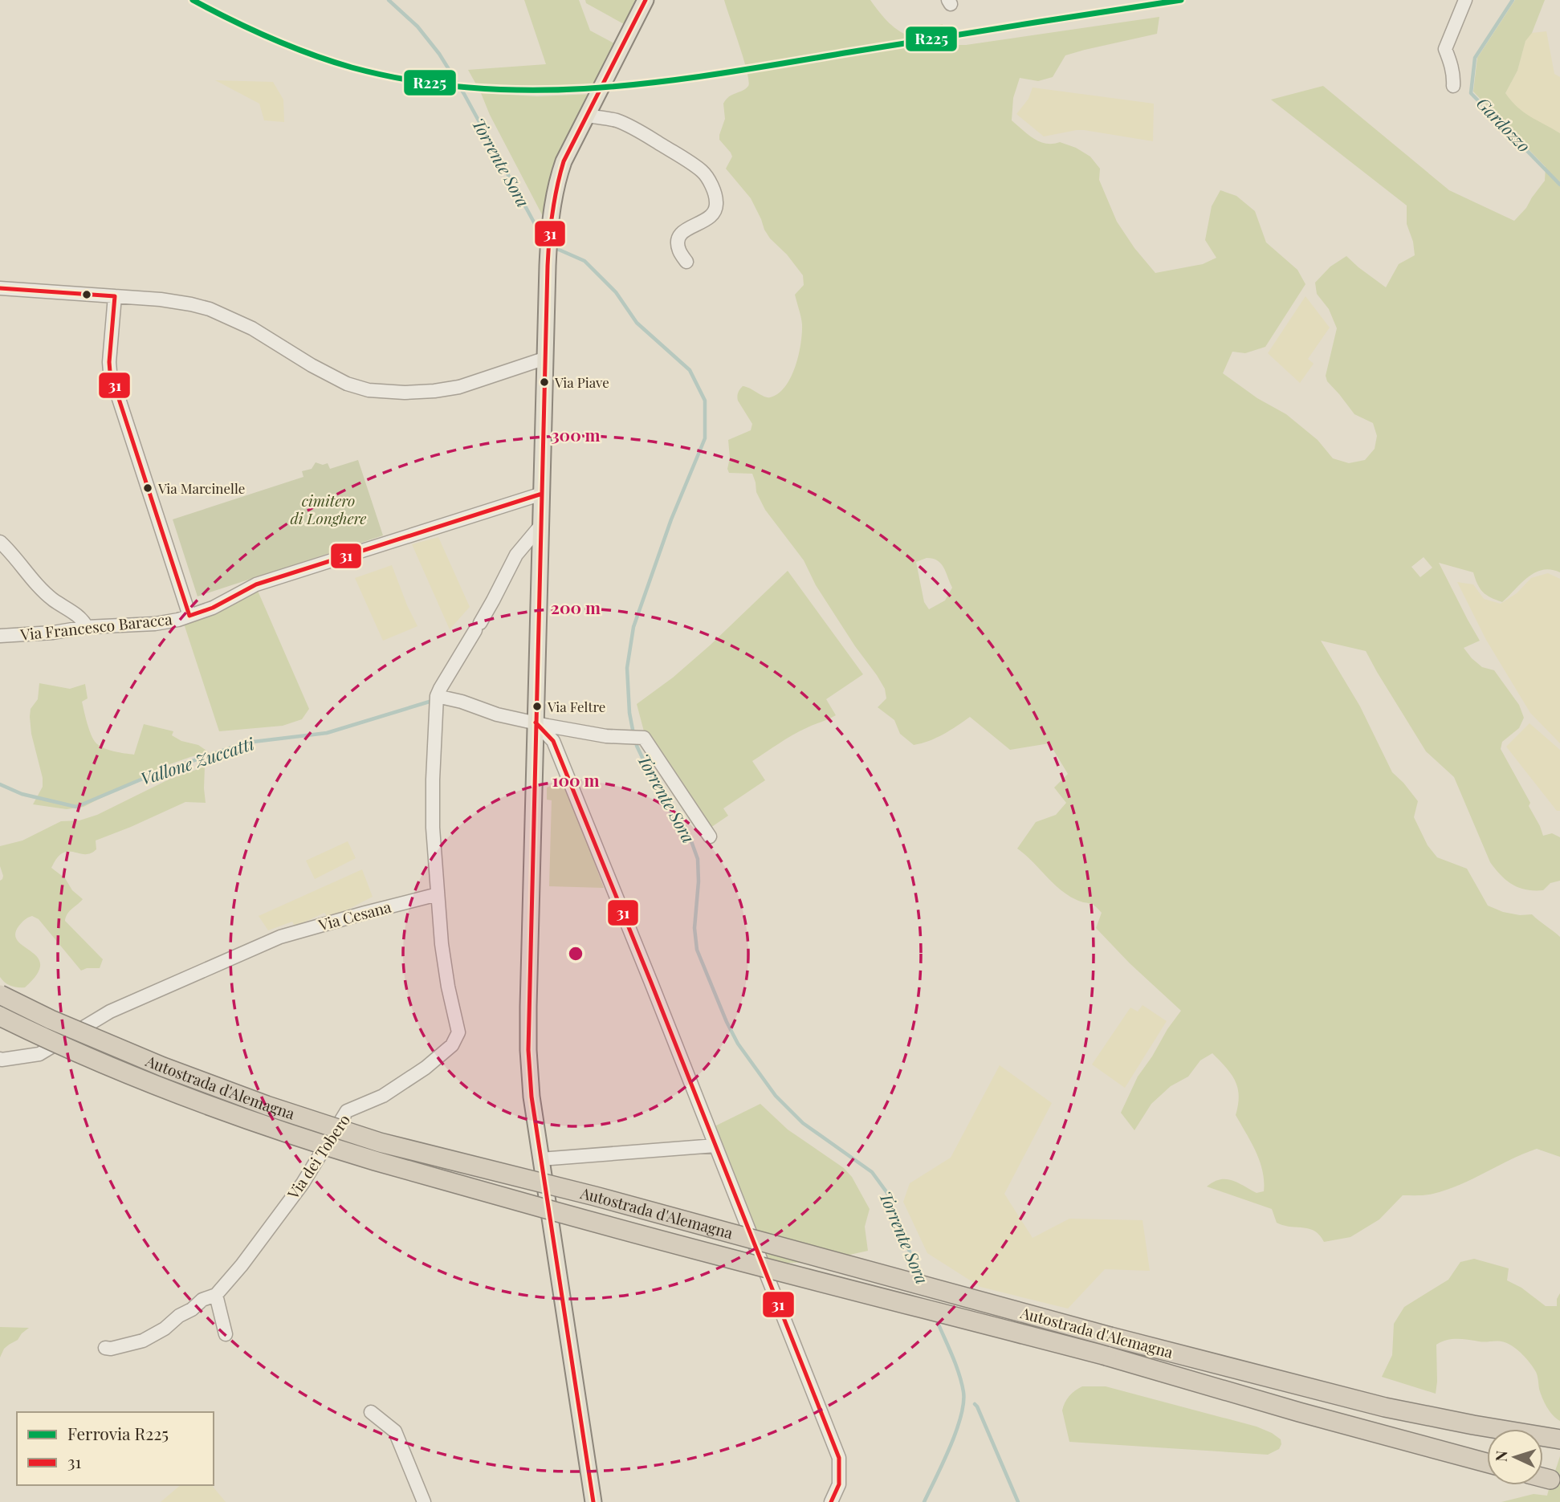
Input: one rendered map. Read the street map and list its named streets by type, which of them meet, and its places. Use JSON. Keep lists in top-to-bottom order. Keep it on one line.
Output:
{"streets":{"highway":["Autostrada d'Alemagna"],"street":["Via Francesco Baracca","Via Cesana","Via dei Tobero"]},"crossings":[["Via Cesana","Via dei Tobero"]],"water":["Gardozzo","Torrente Sora","Vallone Zuccatti"],"parks":["cimitero di Longhere"],"places":["Via Piave","Via Marcinelle","Via Feltre"],"lines":["rail line R225","transit line 31"],"legend":["Ferrovia R225","31"],"north":"left","rings":["300 m","200 m","100 m"]}
